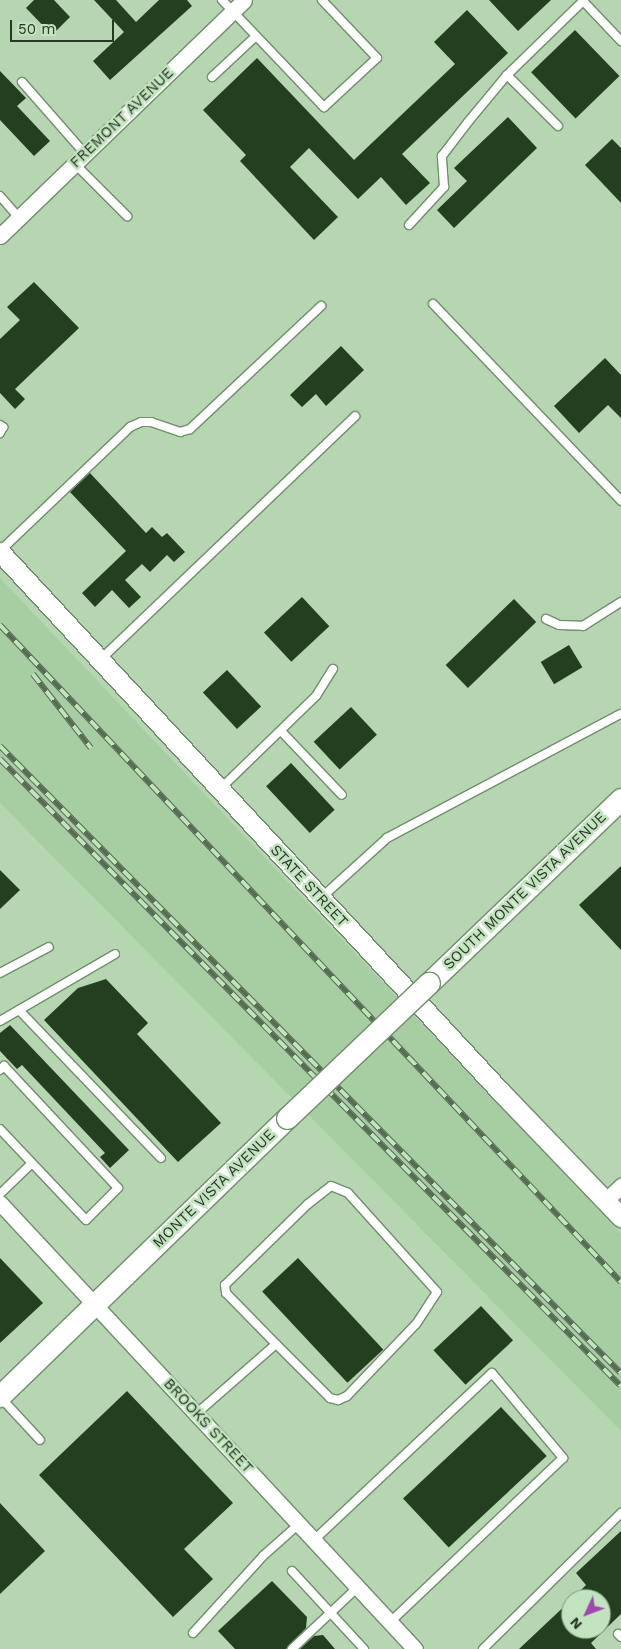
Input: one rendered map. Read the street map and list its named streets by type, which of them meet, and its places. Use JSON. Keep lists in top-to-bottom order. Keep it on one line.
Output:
{"streets":{"main road":["SOUTH MONTE VISTA AVENUE","MONTE VISTA AVENUE"],"street":["FREMONT AVENUE","STATE STREET","BROOKS STREET"]},"crossings":[["SOUTH MONTE VISTA AVENUE","MONTE VISTA AVENUE"],["MONTE VISTA AVENUE","BROOKS STREET"]],"scale_bar":"50 m","north":"bottom left"}
